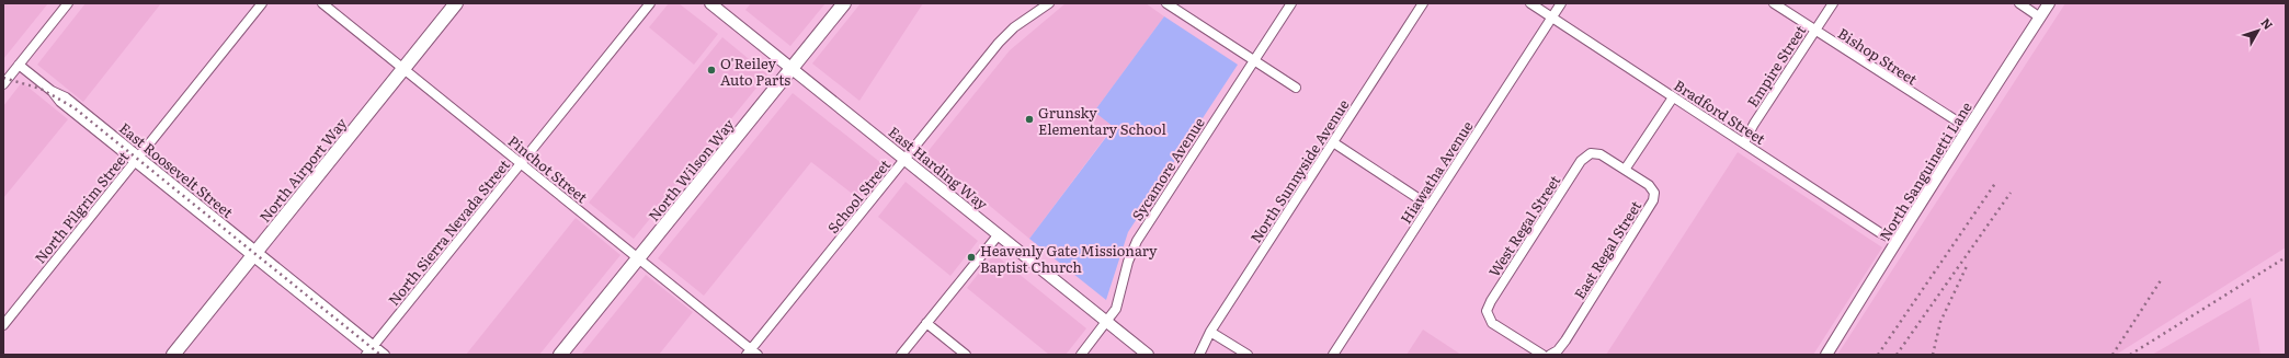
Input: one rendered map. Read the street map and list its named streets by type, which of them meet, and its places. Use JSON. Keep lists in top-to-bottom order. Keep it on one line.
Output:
{"streets":{"main road":["North Airport Way","North Wilson Way"],"street":["Bishop Street","Empire Street","Bradford Street","East Harding Way","Pinchot Street","Sycamore Avenue","East Roosevelt Street","North Sunnyside Avenue","North Sanguinetti Lane","Hiawatha Avenue","School Street","North Pilgrim Street","West Regal Street","North Sierra Nevada Street","East Regal Street"]},"crossings":[["Bishop Street","Empire Street"],["Bishop Street","North Sanguinetti Lane"],["Empire Street","Bradford Street"],["Bradford Street","North Sanguinetti Lane"],["Bradford Street","Hiawatha Avenue"],["East Harding Way","Sycamore Avenue"],["East Harding Way","North Wilson Way"],["East Harding Way","School Street"],["Pinchot Street","North Airport Way"],["Pinchot Street","North Wilson Way"],["Pinchot Street","School Street"],["Pinchot Street","North Sierra Nevada Street"],["East Roosevelt Street","North Airport Way"],["East Roosevelt Street","North Pilgrim Street"],["East Roosevelt Street","North Sierra Nevada Street"],["West Regal Street","East Regal Street"]],"places":["O'Reiley Auto Parts","Grunsky Elementary School","Heavenly Gate Missionary Baptist Church"],"north":"top right"}
